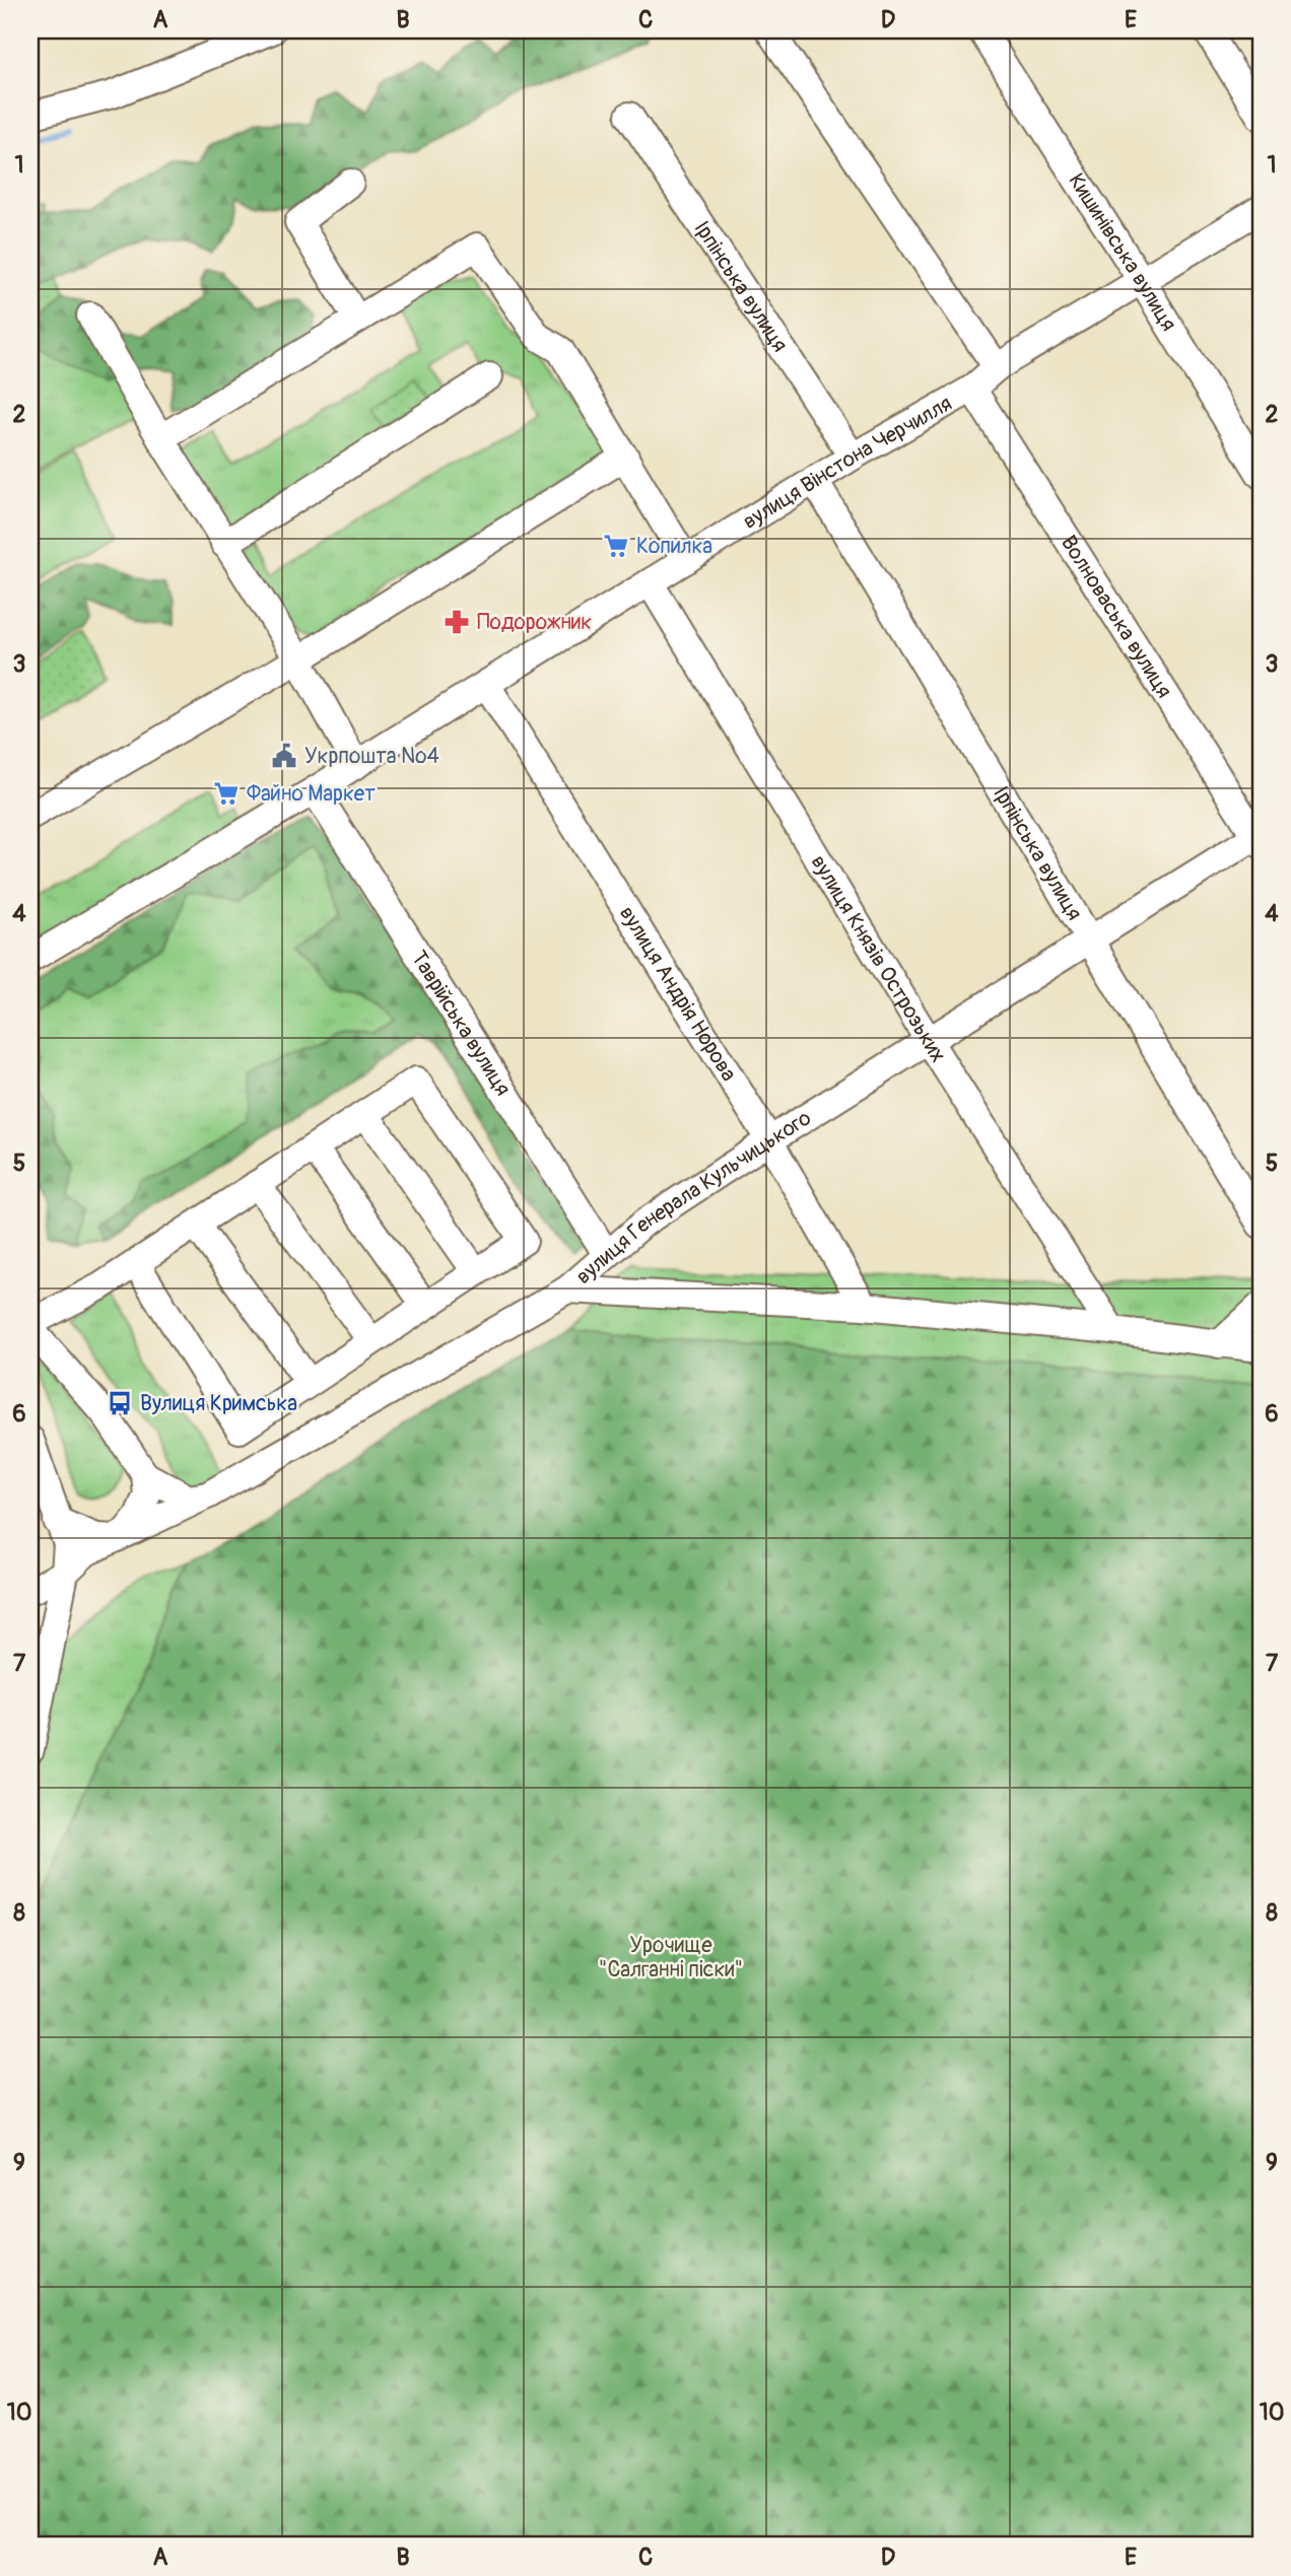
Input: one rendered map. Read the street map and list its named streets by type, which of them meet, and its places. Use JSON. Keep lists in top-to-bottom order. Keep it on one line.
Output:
{"streets":{"street":["Кишинівська вулиця","Ірпінська вулиця","вулиця Вінстона Черчилля","Волноваська вулиця","вулиця Князів Острозьких","вулиця Андрія Норова","Таврійська вулиця","вулиця Генерала Кульчицького"]},"crossings":[["Кишинівська вулиця","вулиця Вінстона Черчилля"],["Ірпінська вулиця","вулиця Вінстона Черчилля"],["Ірпінська вулиця","вулиця Генерала Кульчицького"],["вулиця Вінстона Черчилля","Волноваська вулиця"],["вулиця Вінстона Черчилля","вулиця Князів Острозьких"],["вулиця Вінстона Черчилля","вулиця Андрія Норова"],["вулиця Вінстона Черчилля","Таврійська вулиця"],["Волноваська вулиця","вулиця Генерала Кульчицького"],["вулиця Князів Острозьких","вулиця Генерала Кульчицького"],["вулиця Андрія Норова","вулиця Генерала Кульчицького"],["Таврійська вулиця","вулиця Генерала Кульчицького"]],"parks":["Урочище \"Салганні піски\""],"places":{"supermarket":["Копилка","Файно Маркет"],"pharmacy":["Подорожник"],"public building":["Укрпошта №4"],"bus stop":["Вулиця Кримська"]},"grid":{"columns":["A","B","C","D","E"],"rows":["1","2","3","4","5","6","7","8","9","10"]}}
